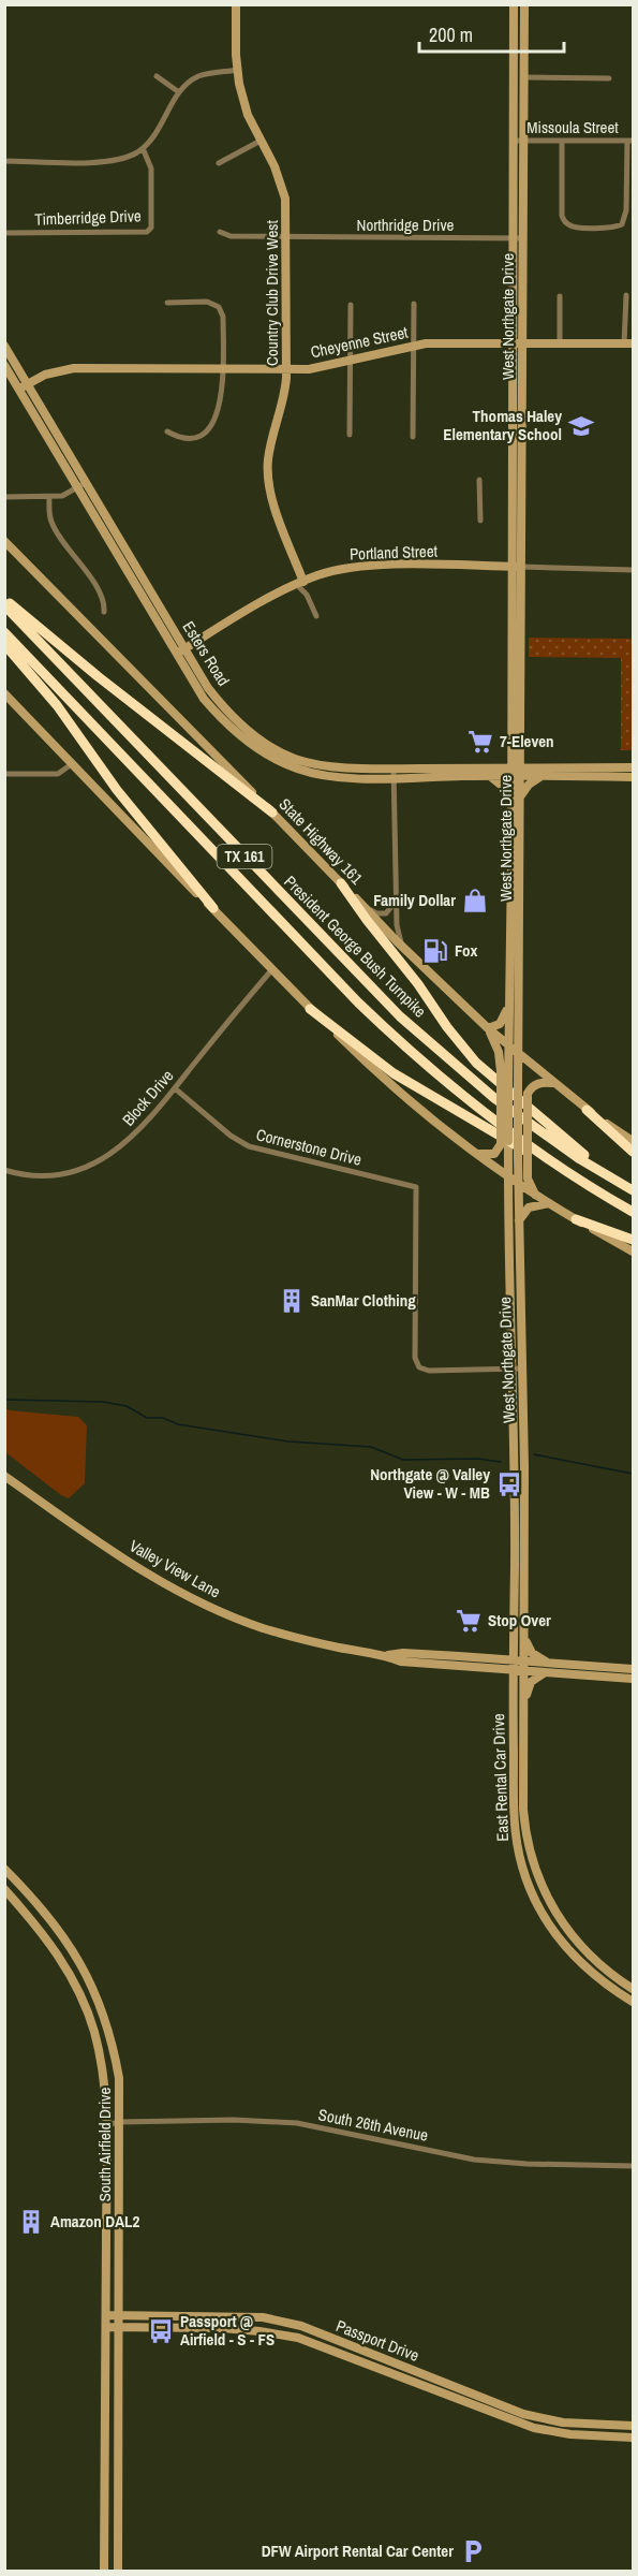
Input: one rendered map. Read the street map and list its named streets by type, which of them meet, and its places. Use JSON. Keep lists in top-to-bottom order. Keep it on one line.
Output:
{"streets":{"highway":["TX 161","President George Bush Turnpike"],"main road":["Country Club Drive West","West Northgate Drive","Cheyenne Street","Portland Street","Esters Road","State Highway 161","Valley View Lane","East Rental Car Drive","South Airfield Drive","Passport Drive"],"street":["Missoula Street","Timberridge Drive","Northridge Drive","Block Drive","Cornerstone Drive","South 26th Avenue"]},"crossings":[["Missoula Street","West Northgate Drive"],["Northridge Drive","Country Club Drive West"],["Northridge Drive","West Northgate Drive"],["Country Club Drive West","Cheyenne Street"],["Country Club Drive West","Portland Street"],["West Northgate Drive","Cheyenne Street"],["West Northgate Drive","Portland Street"],["West Northgate Drive","Esters Road"],["West Northgate Drive","State Highway 161"],["West Northgate Drive","Cornerstone Drive"],["West Northgate Drive","Valley View Lane"],["West Northgate Drive","East Rental Car Drive"],["Cheyenne Street","Esters Road"],["Portland Street","Esters Road"],["Block Drive","Cornerstone Drive"],["Valley View Lane","East Rental Car Drive"],["South 26th Avenue","South Airfield Drive"],["South Airfield Drive","Passport Drive"]],"places":{"school or university":["Thomas Haley Elementary School"],"supermarket":["7-Eleven","Stop Over"],"shop":["Family Dollar"],"fuel station":["Fox"],"building":["SanMar Clothing","Amazon DAL2"],"bus stop":["Northgate @ Valley View - W - MB","Passport @ Airfield - S - FS"],"parking":["DFW Airport Rental Car Center"]},"scale_bar":"200 m"}
